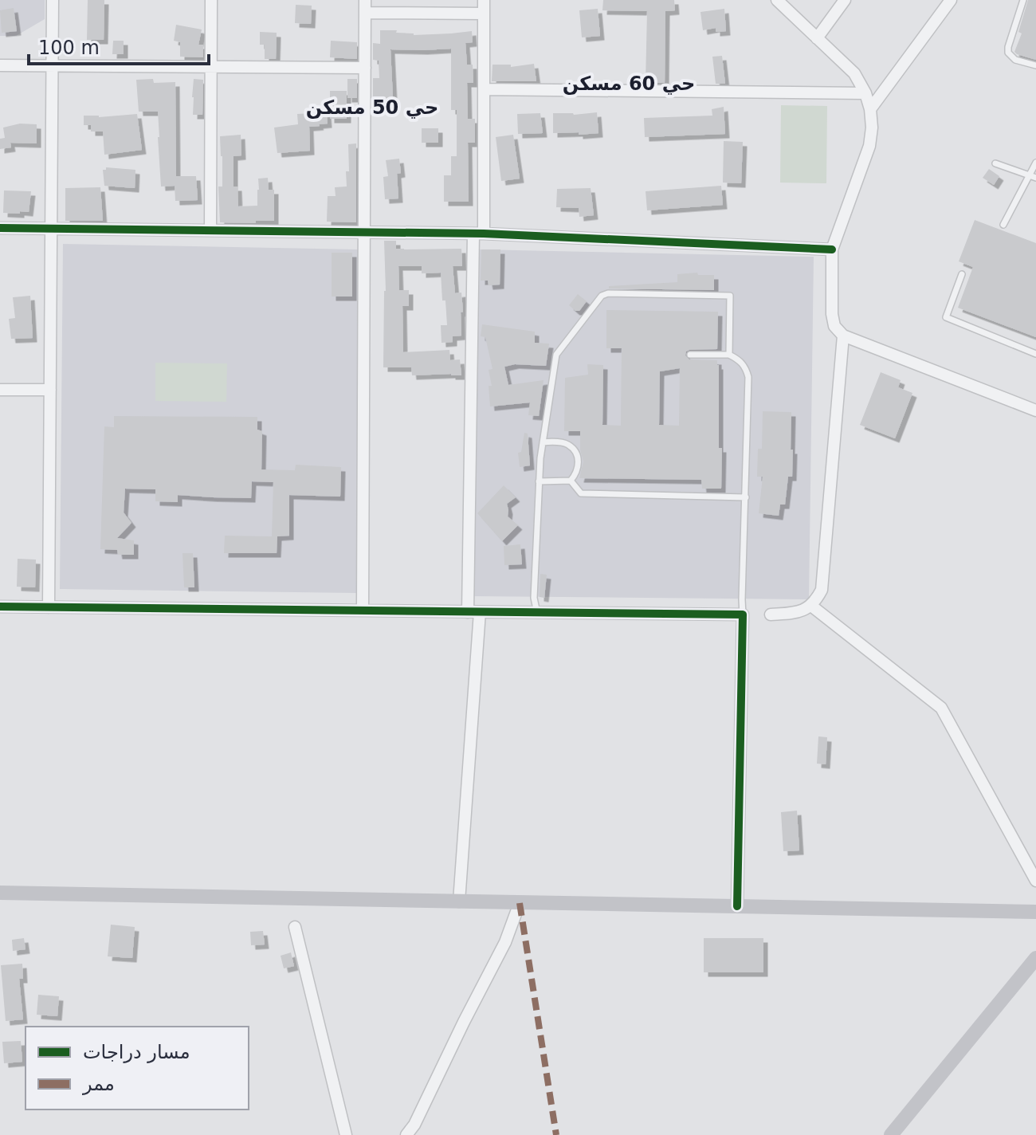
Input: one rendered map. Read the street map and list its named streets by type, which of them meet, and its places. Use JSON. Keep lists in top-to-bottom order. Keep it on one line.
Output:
{"districts":["حي 60 مسكن","حي 50 مسكن"],"legend":["مسار دراجات","ممر"],"scale_bar":"100 m"}
